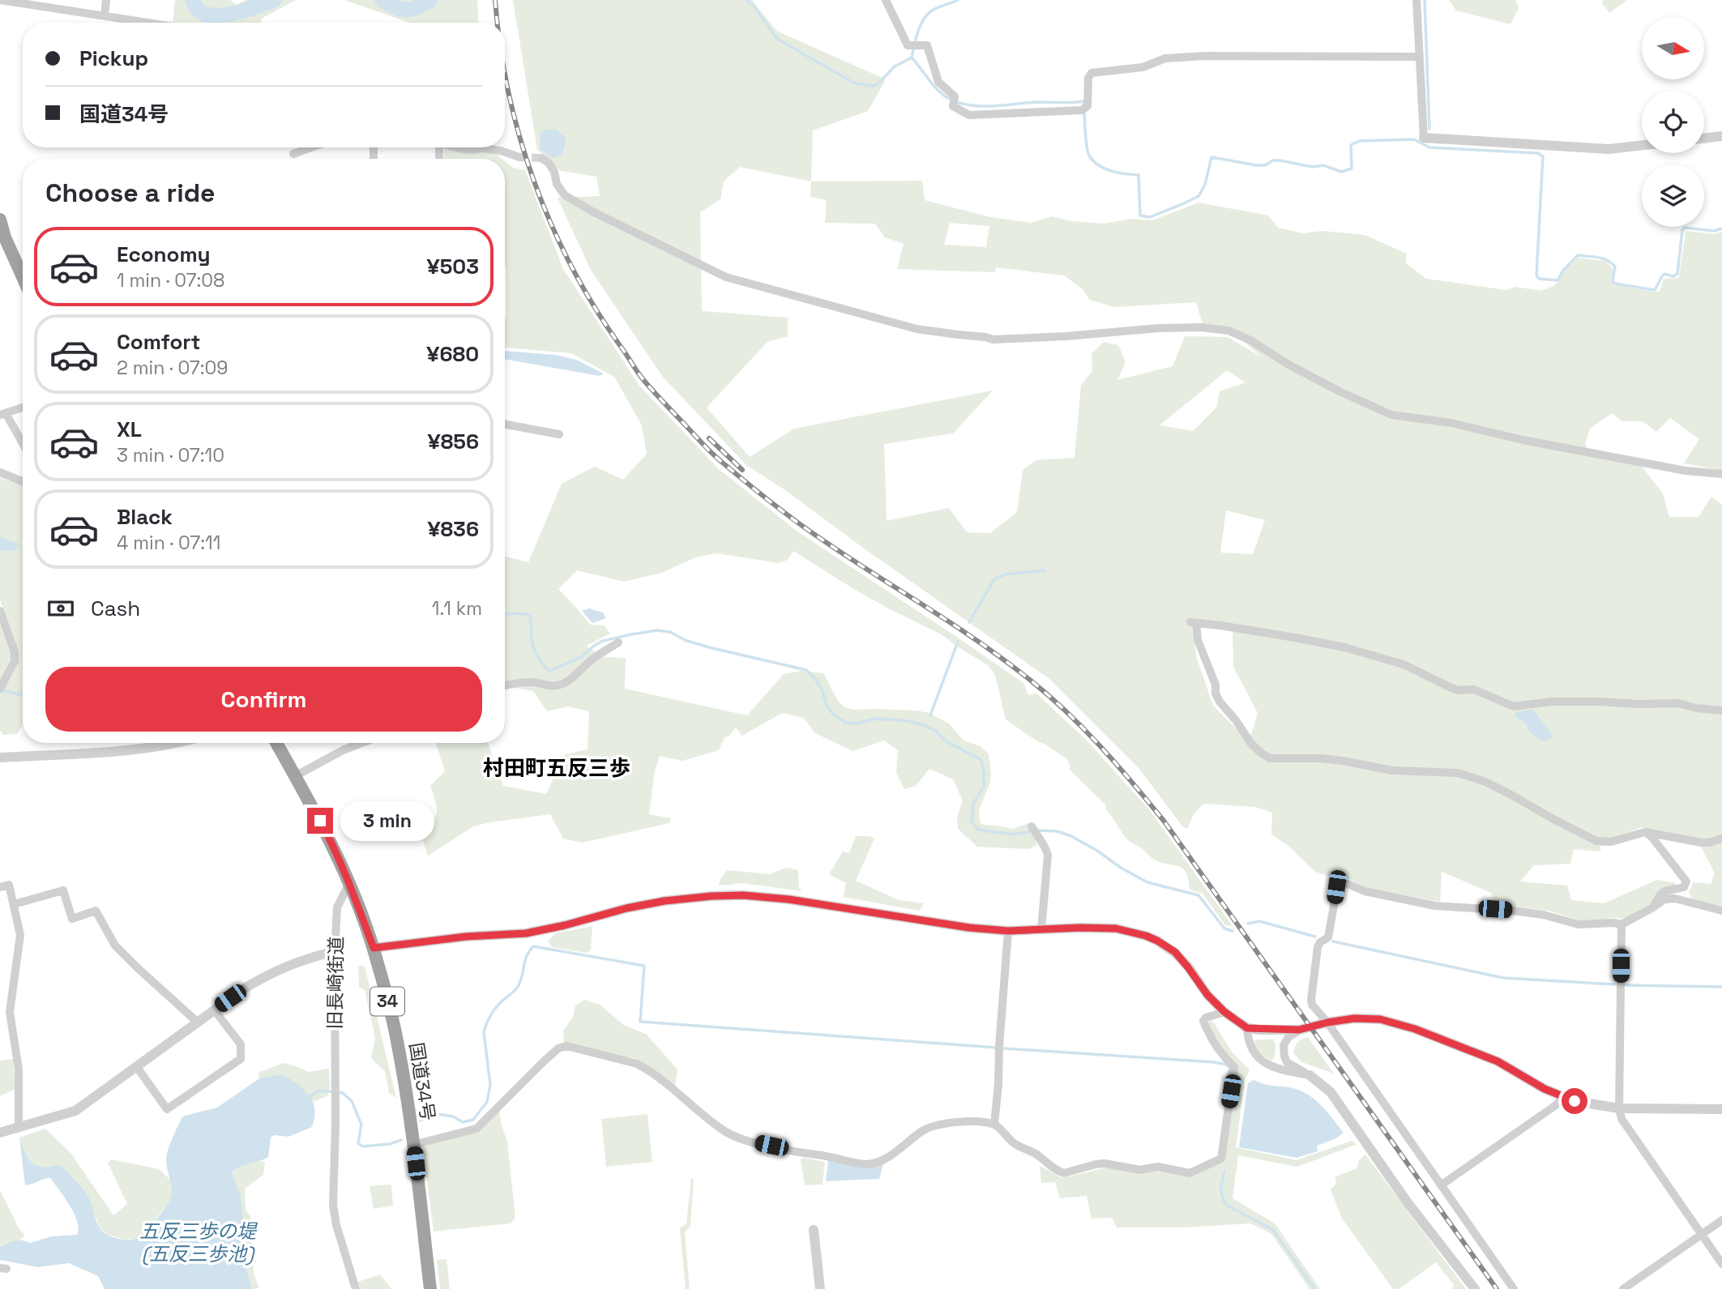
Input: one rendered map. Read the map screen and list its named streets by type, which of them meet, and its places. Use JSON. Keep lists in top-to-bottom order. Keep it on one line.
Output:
{"streets":{"highway":["34","国道34号"],"street":["旧長崎街道"]},"crossings":[["旧長崎街道","国道34号"]],"districts":["村田町五反三歩"],"water":["五反三歩の堤 (五反三歩池)"],"north":"right","page":{"banner":["Pickup","国道34号"],"heading":"Choose a ride","list":[{"name":"Economy","note":"1 min · 07:08","value":"¥503"},{"name":"Comfort","note":"2 min · 07:09","value":"¥680"},{"name":"XL","note":"3 min · 07:10","value":"¥856"},{"name":"Black","note":"4 min · 07:11","value":"¥836"}],"pay":["Cash","1.1 km"],"buttons":"Confirm","bubble":"3 min"}}
